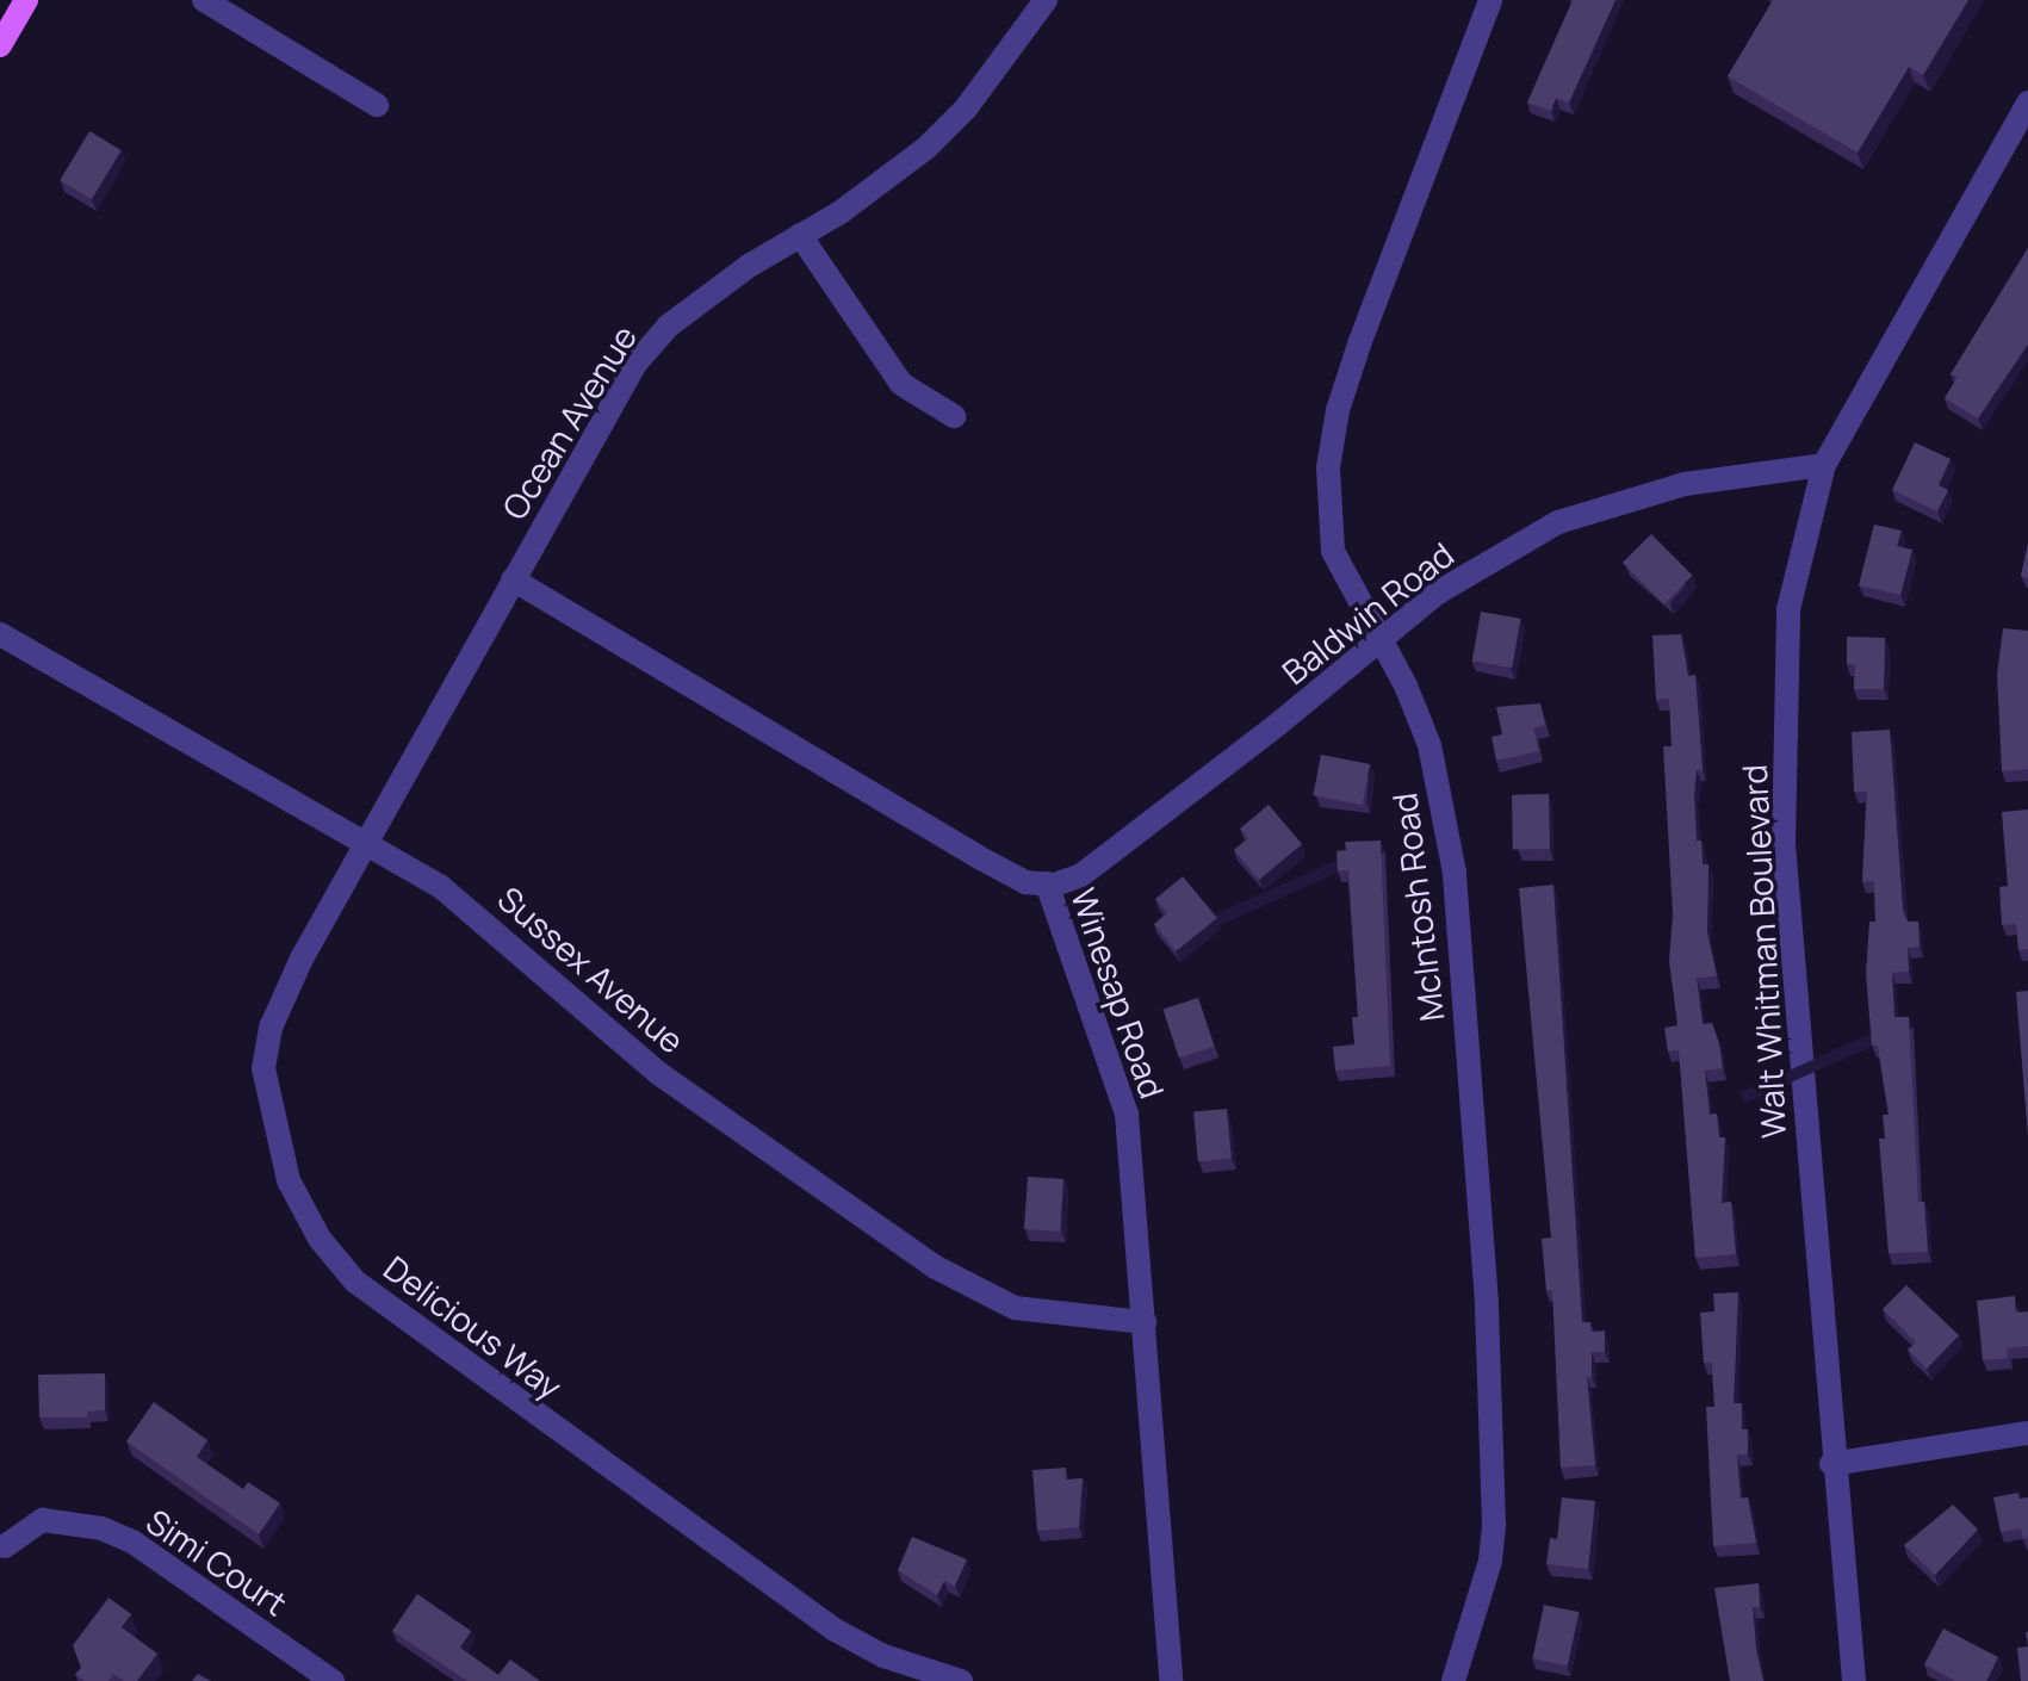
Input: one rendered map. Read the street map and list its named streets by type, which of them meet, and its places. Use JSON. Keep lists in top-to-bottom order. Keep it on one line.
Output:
{"streets":{"street":["Ocean Avenue","Baldwin Road","McIntosh Road","Walt Whitman Boulevard","Sussex Avenue","Winesap Road","Delicious Way","Simi Court"]},"crossings":[["Ocean Avenue","Sussex Avenue"],["Ocean Avenue","Winesap Road"],["Ocean Avenue","Delicious Way"],["Baldwin Road","McIntosh Road"],["Baldwin Road","Walt Whitman Boulevard"],["Baldwin Road","Winesap Road"],["Sussex Avenue","Winesap Road"],["Sussex Avenue","Delicious Way"]]}
